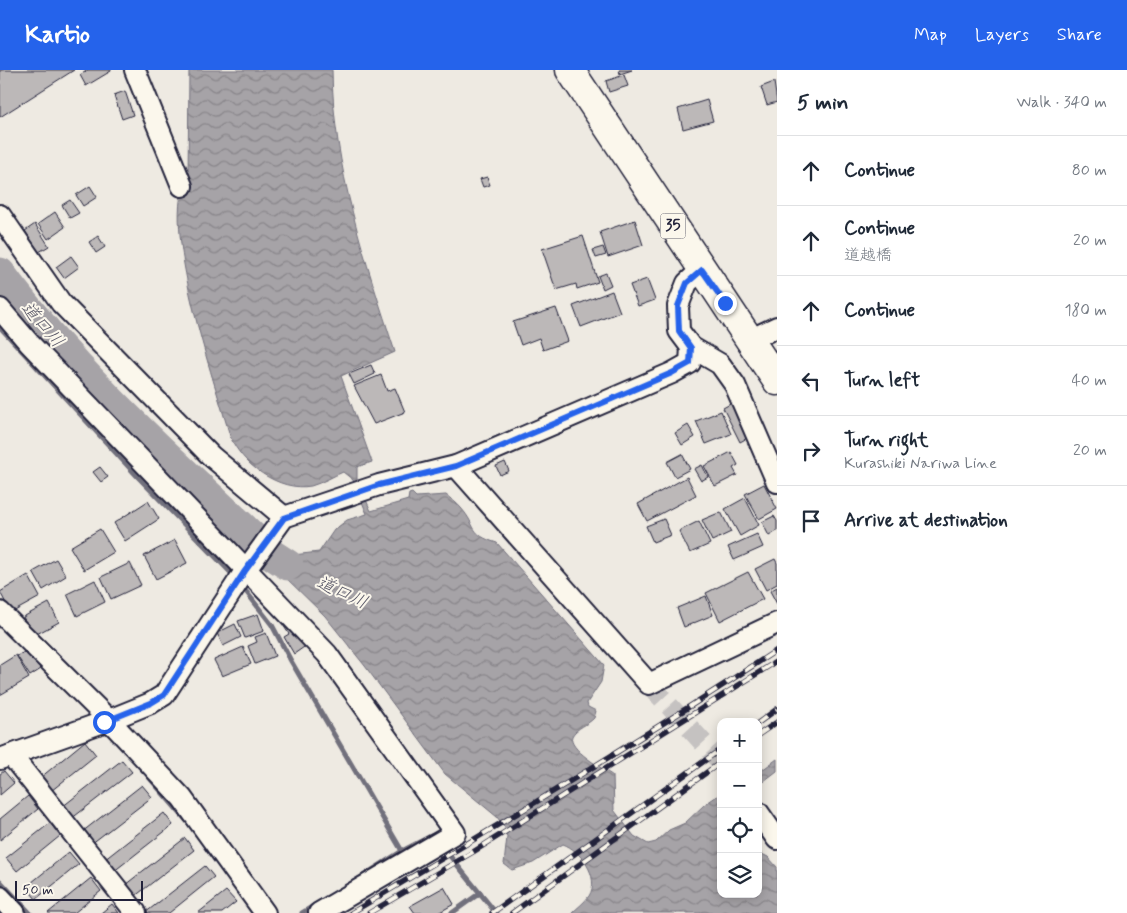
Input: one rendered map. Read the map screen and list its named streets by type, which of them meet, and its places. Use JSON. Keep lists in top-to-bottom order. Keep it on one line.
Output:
{"streets":{"main road":["35"]},"water":["道口川"],"scale_bar":"50 m","page":{"header":"Kartio","nav":["Map","Layers","Share"],"heading":["5 min","Walk · 340 m"],"list":[["Continue","80 m"],["Continue","道越橋","20 m"],["Continue","180 m"],["Turn left","40 m"],["Turn right","Kurashiki Nariwa Line","20 m"],"Arrive at destination"],"map_buttons":["+","−"],"scale":"50 m"}}
